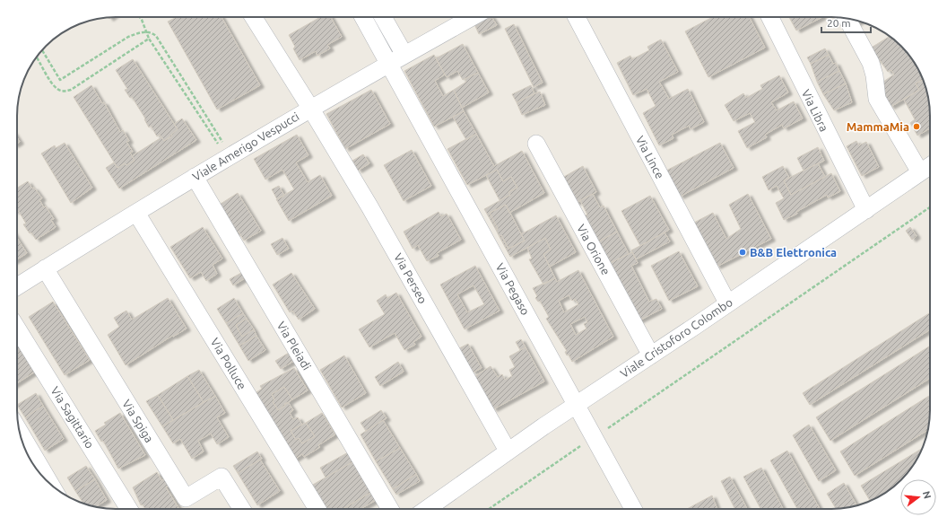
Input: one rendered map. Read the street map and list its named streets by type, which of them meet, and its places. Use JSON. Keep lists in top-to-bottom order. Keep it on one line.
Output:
{"streets":{"street":["Via Libra","Viale Amerigo Vespucci","Via Lince","Via Orione","Via Perseo","Via Pegaso","Viale Cristoforo Colombo","Via Pleiadi","Via Polluce","Via Sagittario","Via Spiga"]},"crossings":[["Via Libra","Viale Cristoforo Colombo"],["Viale Amerigo Vespucci","Via Perseo"],["Viale Amerigo Vespucci","Via Pegaso"],["Viale Amerigo Vespucci","Via Pleiadi"],["Viale Amerigo Vespucci","Via Polluce"],["Viale Amerigo Vespucci","Via Spiga"],["Via Lince","Viale Cristoforo Colombo"],["Via Orione","Viale Cristoforo Colombo"],["Via Perseo","Viale Cristoforo Colombo"],["Via Pegaso","Viale Cristoforo Colombo"]],"places":["MammaMia","B&B Elettronica"],"scale_bar":"20 m","north":"right"}
